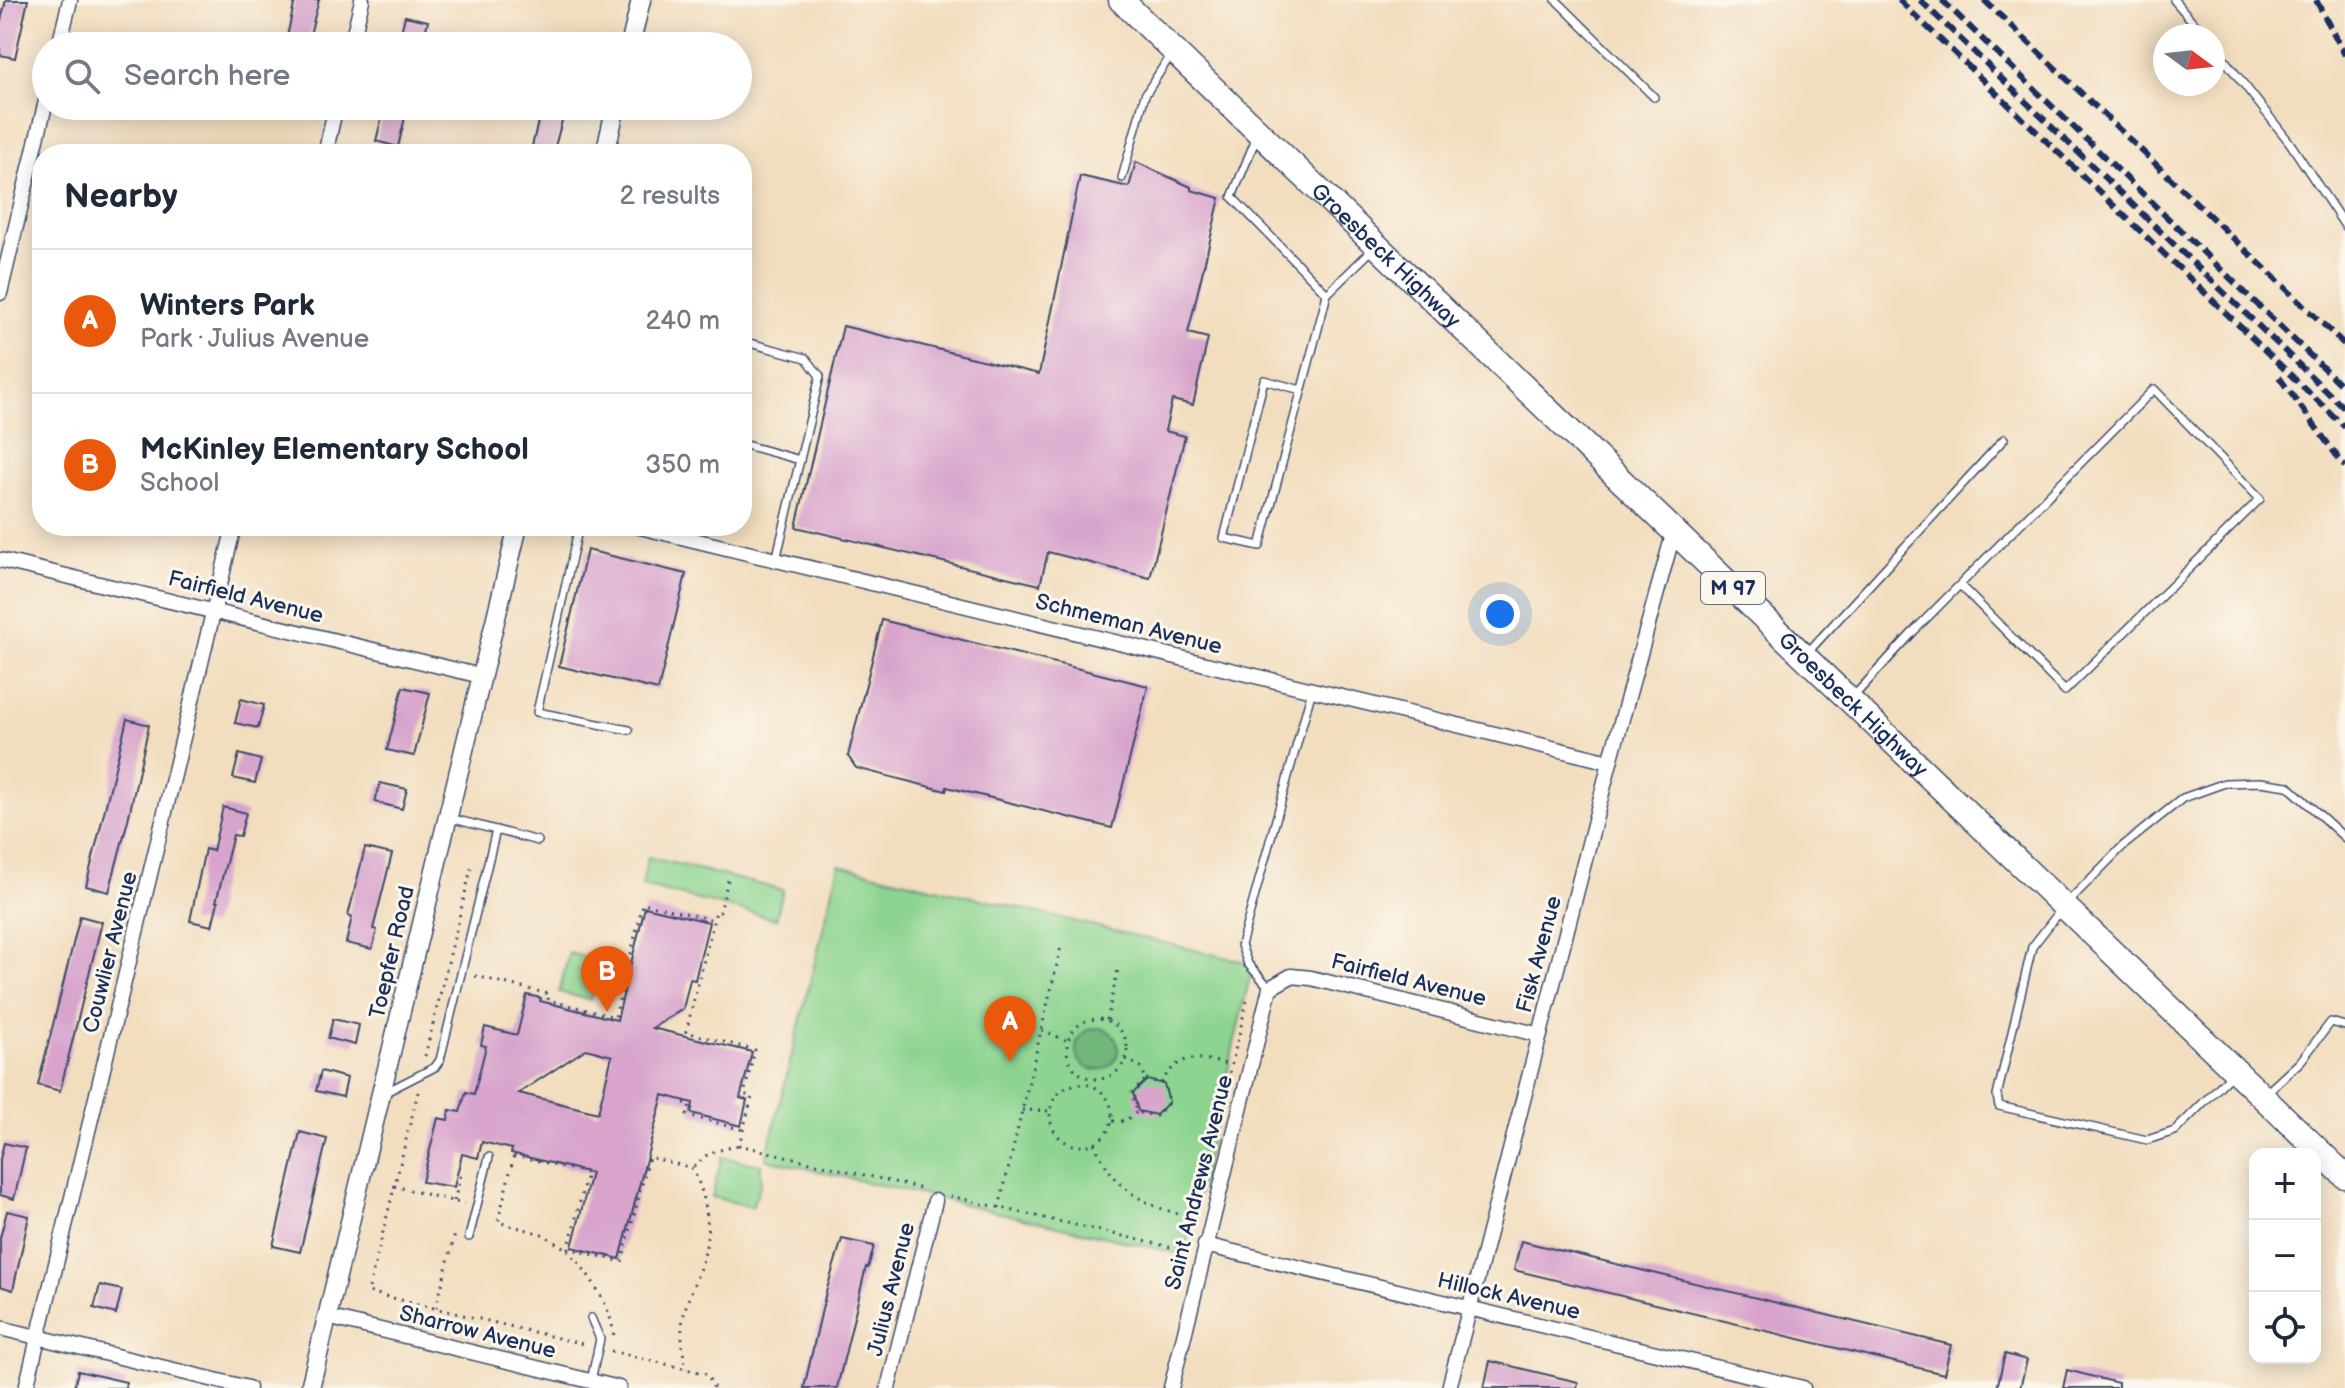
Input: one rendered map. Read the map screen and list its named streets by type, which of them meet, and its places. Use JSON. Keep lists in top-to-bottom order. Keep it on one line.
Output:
{"streets":{"main road":["Groesbeck Highway","M 97"],"street":["Fairfield Avenue","Schmeman Avenue","Couwlier Avenue","Toepfer Road","Fisk Avenue","Saint Andrews Avenue","Julius Avenue","Hillock Avenue","Sharrow Avenue"]},"crossings":[["Groesbeck Highway","Fisk Avenue"],["Fairfield Avenue","Couwlier Avenue"],["Fairfield Avenue","Toepfer Road"],["Fairfield Avenue","Fisk Avenue"],["Fairfield Avenue","Saint Andrews Avenue"],["Schmeman Avenue","Fisk Avenue"],["Toepfer Road","Sharrow Avenue"],["Fisk Avenue","Hillock Avenue"],["Saint Andrews Avenue","Hillock Avenue"]],"north":"right","page":{"search":"Search here","heading":["Nearby","2 results"],"list":[{"mark":"A","name":"Winters Park","note":"Park · Julius Avenue","value":"240 m"},{"mark":"B","name":"McKinley Elementary School","note":"School","value":"350 m"}],"pins":["B","A"],"map_buttons":["+","−"]}}
